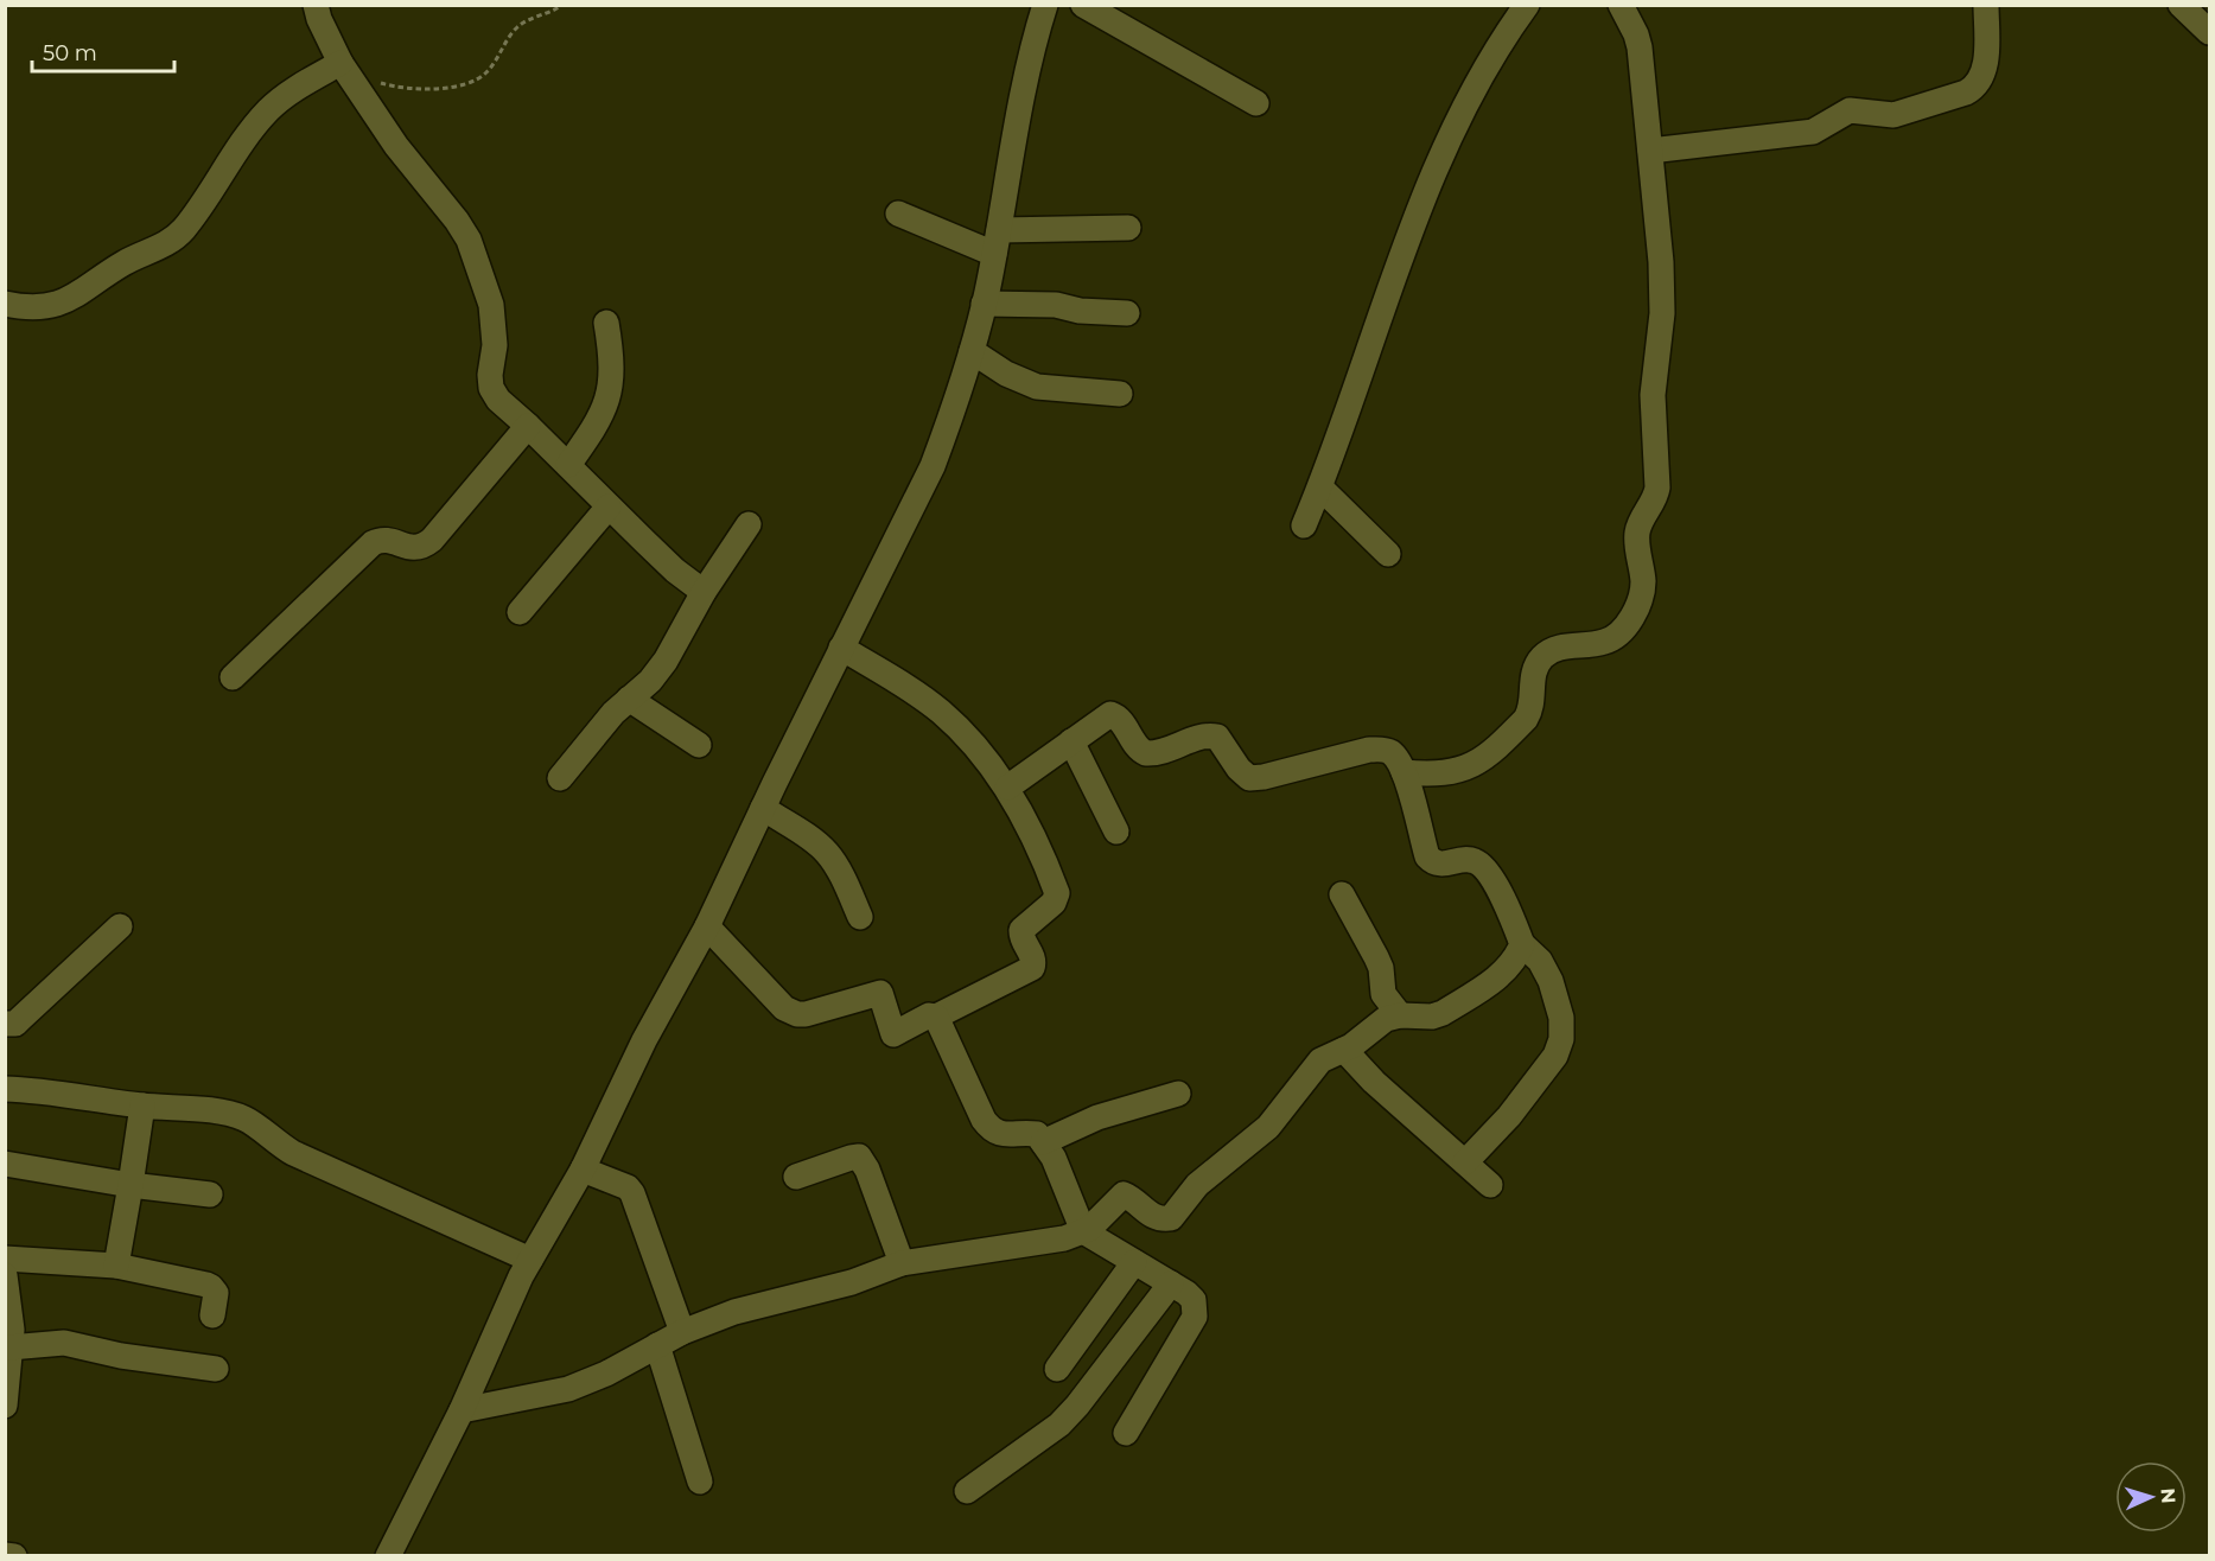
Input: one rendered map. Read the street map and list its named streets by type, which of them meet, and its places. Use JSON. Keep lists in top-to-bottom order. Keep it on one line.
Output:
{"scale_bar":"50 m","north":"right"}
